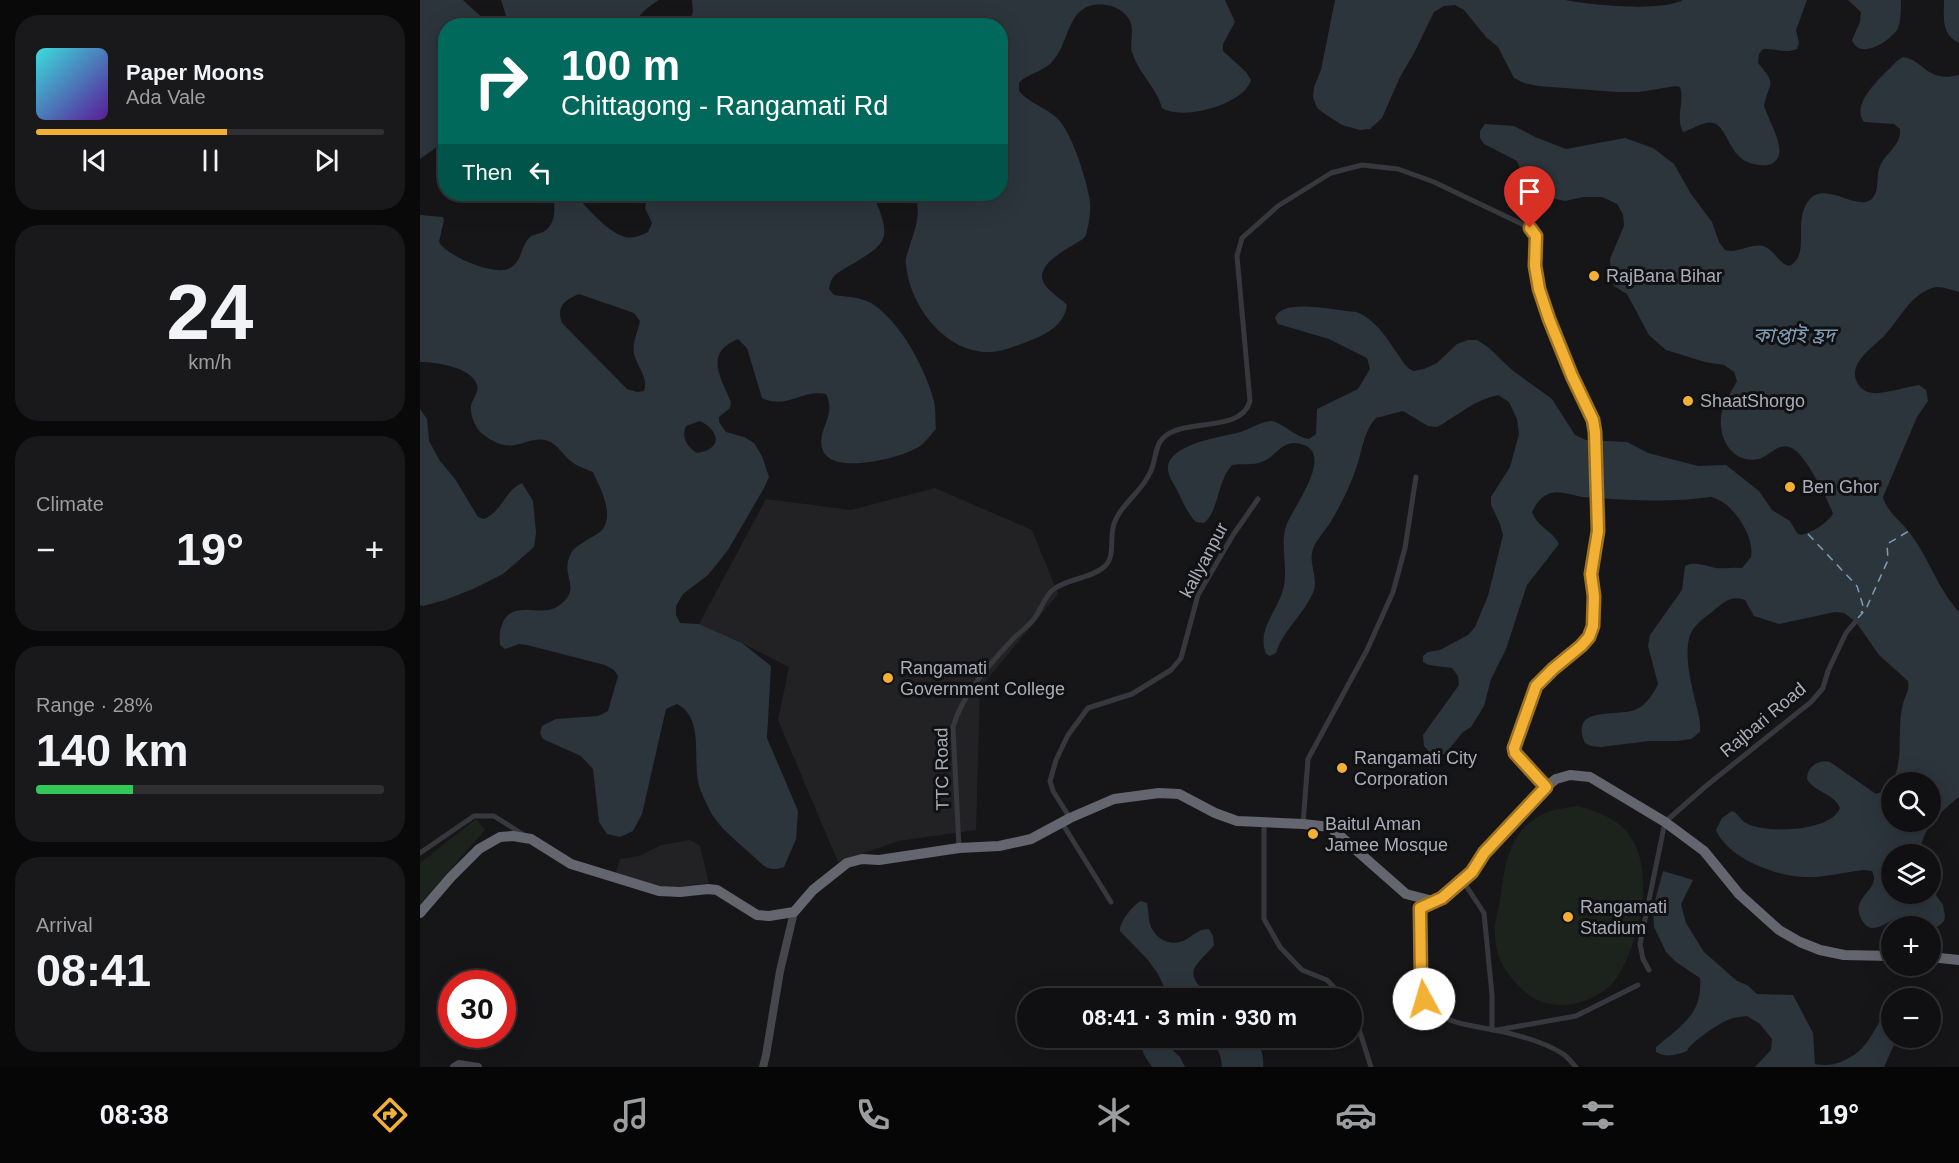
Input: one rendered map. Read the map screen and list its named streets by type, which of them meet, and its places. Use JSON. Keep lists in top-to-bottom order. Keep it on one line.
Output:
{"streets":{"street":["kallyanpur","Rajbari Road","TTC Road"]},"water":["কাপ্তাই হ্রদ"],"places":["RajBana Bihar","ShaatShorgo","Ben Ghor","Rangamati Government College","Rangamati City Corporation","Baitul Aman Jamee Mosque","Rangamati Stadium"],"page":{"turn":["100 m","Chittagong - Rangamati Rd"],"song":["Paper Moons","Ada Vale"],"then":"Then","tile":[["24","km/h"],"Climate",["Range · 28%","140 km"],["Arrival","08:41"]],"heat":["−","19°","+"],"map_buttons":["+","−"],"limit":"30","trip":"08:41 · 3 min · 930 m","tabs":["08:38","19°"]}}
